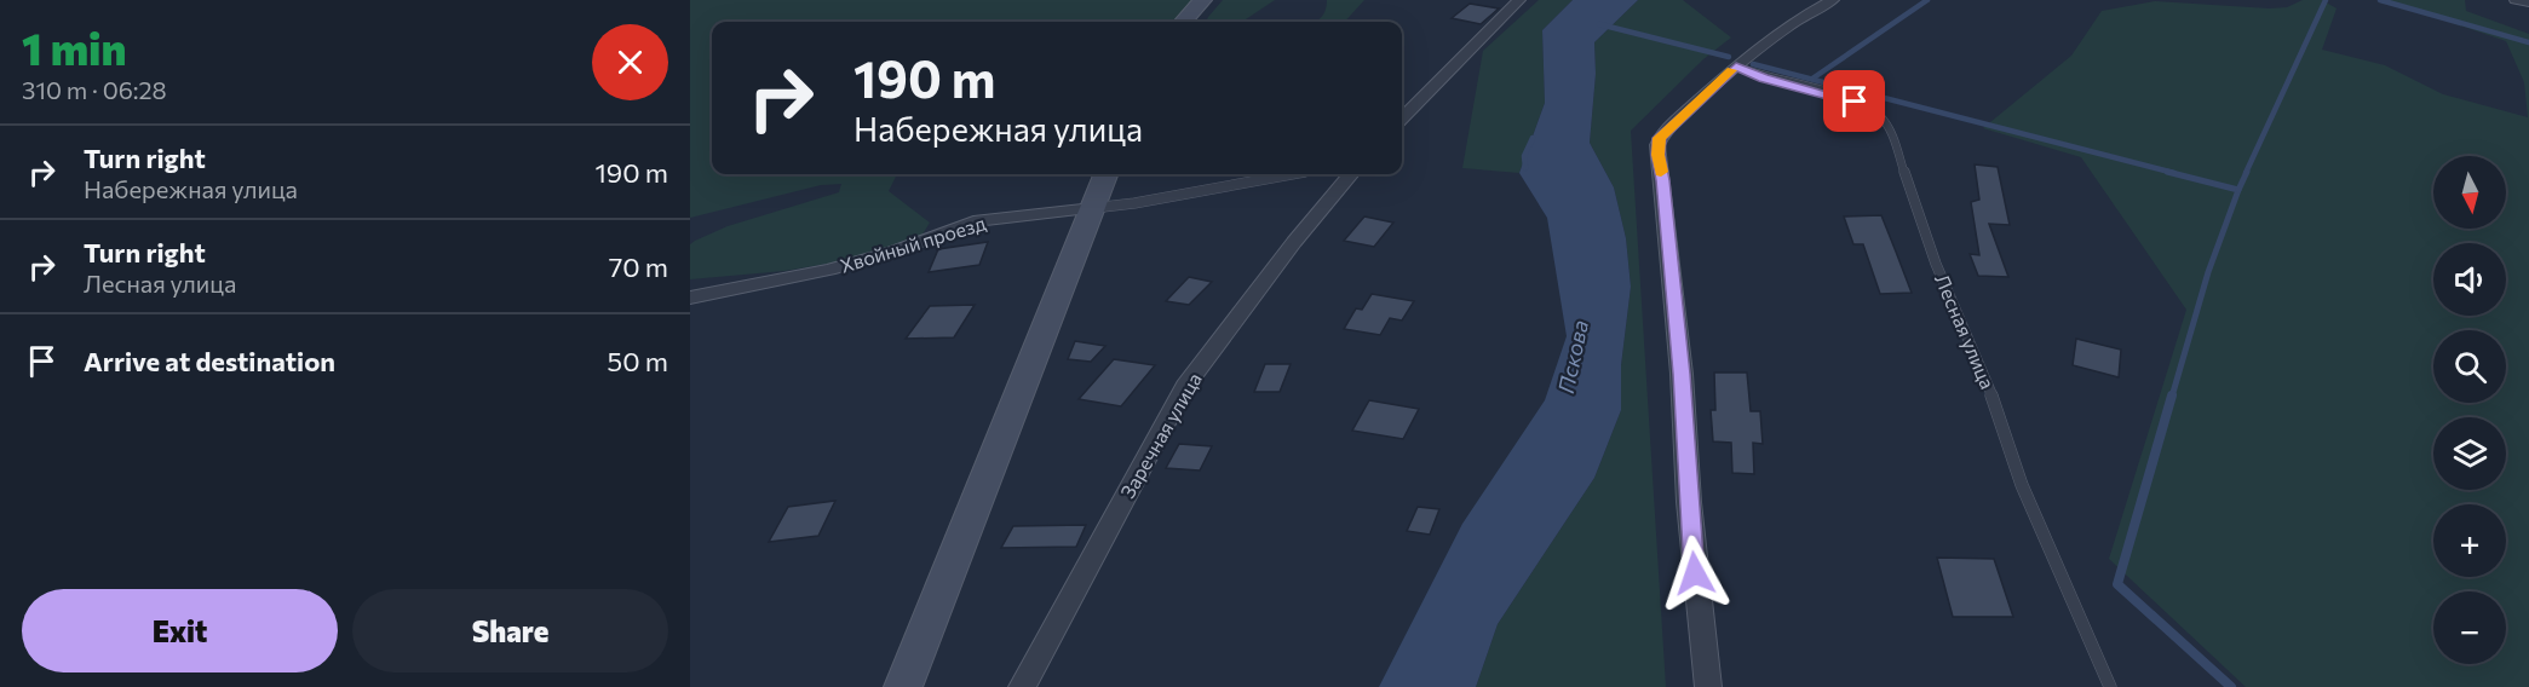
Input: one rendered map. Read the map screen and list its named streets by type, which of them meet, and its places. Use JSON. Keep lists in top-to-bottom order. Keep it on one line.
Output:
{"streets":{"street":["Хвойный проезд","Заречная улица"],"lane":["Лесная улица"]},"water":["Пскова"],"north":"bottom","page":{"heading":["1 min","310 m · 06:28"],"turn":["190 m","Набережная улица"],"list":[{"name":"Turn right","note":"Набережная улица","value":"190 m"},{"name":"Turn right","note":"Лесная улица","value":"70 m"},{"name":"Arrive at destination","value":"50 m"}],"map_buttons":["+","−"],"buttons":["Exit","Share"]}}
